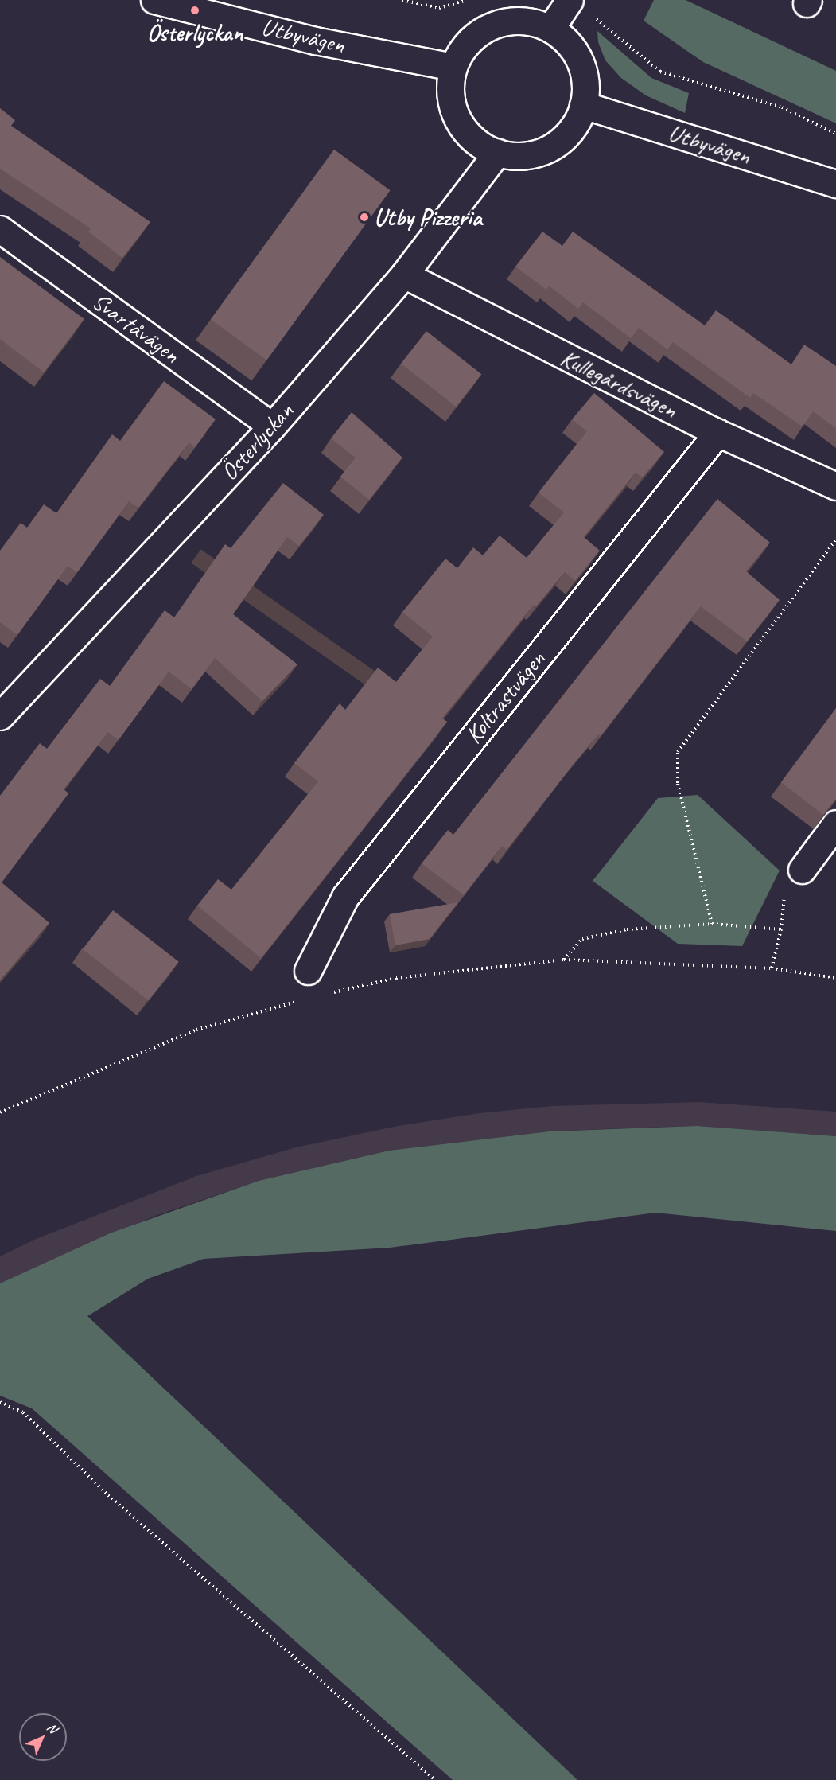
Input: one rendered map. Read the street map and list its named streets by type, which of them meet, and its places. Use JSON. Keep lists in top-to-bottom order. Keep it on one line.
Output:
{"streets":{"street":["Utbyvägen","Svartåvägen","Kullegårdsvägen","Österlyckan","Koltrastvägen"]},"crossings":[["Utbyvägen","Österlyckan"],["Svartåvägen","Österlyckan"],["Kullegårdsvägen","Österlyckan"],["Kullegårdsvägen","Koltrastvägen"]],"places":["Österlyckan","Utby Pizzeria"],"north":"top right"}
